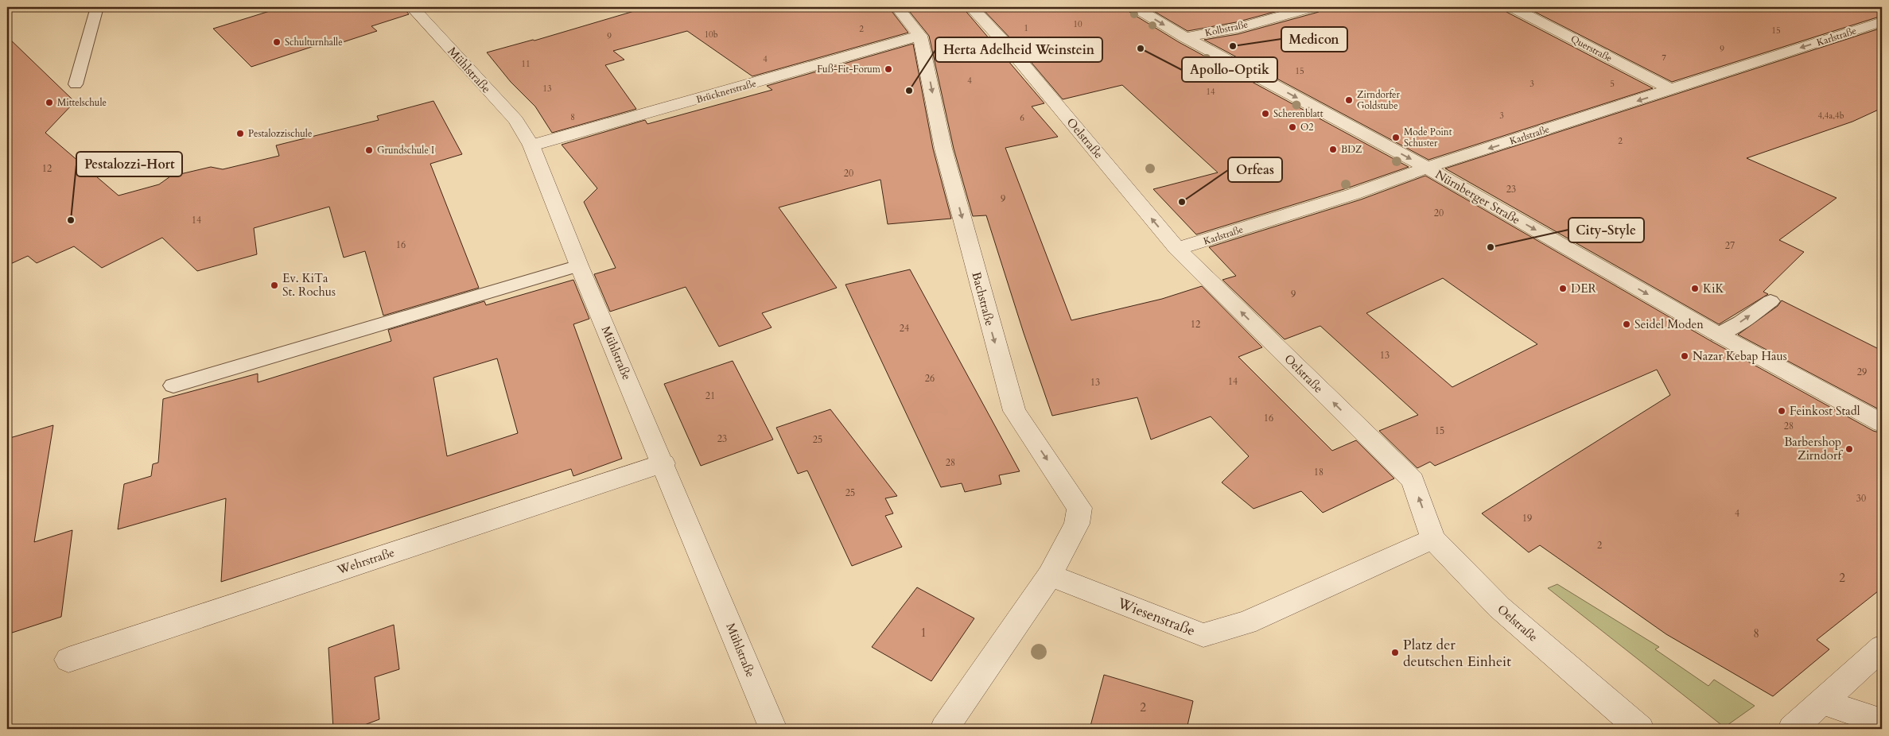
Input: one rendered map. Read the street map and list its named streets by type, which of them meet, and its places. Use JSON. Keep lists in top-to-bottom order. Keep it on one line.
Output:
{"streets":{"street":["Kolbstraße","Karlstraße","Querstraße","Mühlstraße","Brücknerstraße","Oelstraße","Nürnberger Straße","Bachstraße","Wehrstraße","Wiesenstraße"]},"crossings":[["Kolbstraße","Nürnberger Straße"],["Karlstraße","Querstraße"],["Karlstraße","Oelstraße"],["Karlstraße","Nürnberger Straße"],["Mühlstraße","Brücknerstraße"],["Mühlstraße","Wehrstraße"],["Brücknerstraße","Bachstraße"],["Oelstraße","Wiesenstraße"],["Bachstraße","Wiesenstraße"]],"one_way":["Karlstraße","Oelstraße","Nürnberger Straße","Bachstraße"],"places":["Schulturnhalle","Medicon","Apollo-Optik","Fuß-Fit-Forum","Herta Adelheid Weinstein","Zirndorfer Goldstube","Mittelschule","Scherenblatt","O2","Pestalozzischule","Mode Point Schuster","BDZ","Grundschule I","Orfeas","Pestalozzi-Hort","City-Style","Ev. KiTa St. Rochus","DER","KiK","Seidel Moden","Nazar Kebap Haus","Feinkost Stadl","Barbershop Zirndorf","Platz der deutschen Einheit"],"house_numbers":["10","1","2","15","10b","9","9","7","4","11","15","4","3","5","13","14","3","4,4a,4b","8","6","2","12","20","23","9","20","14","16","27","9","12","24","13","29","26","14","13","21","16","28","15","23","25","28","18","25","30","4","19","2","2","1","8","2"]}
